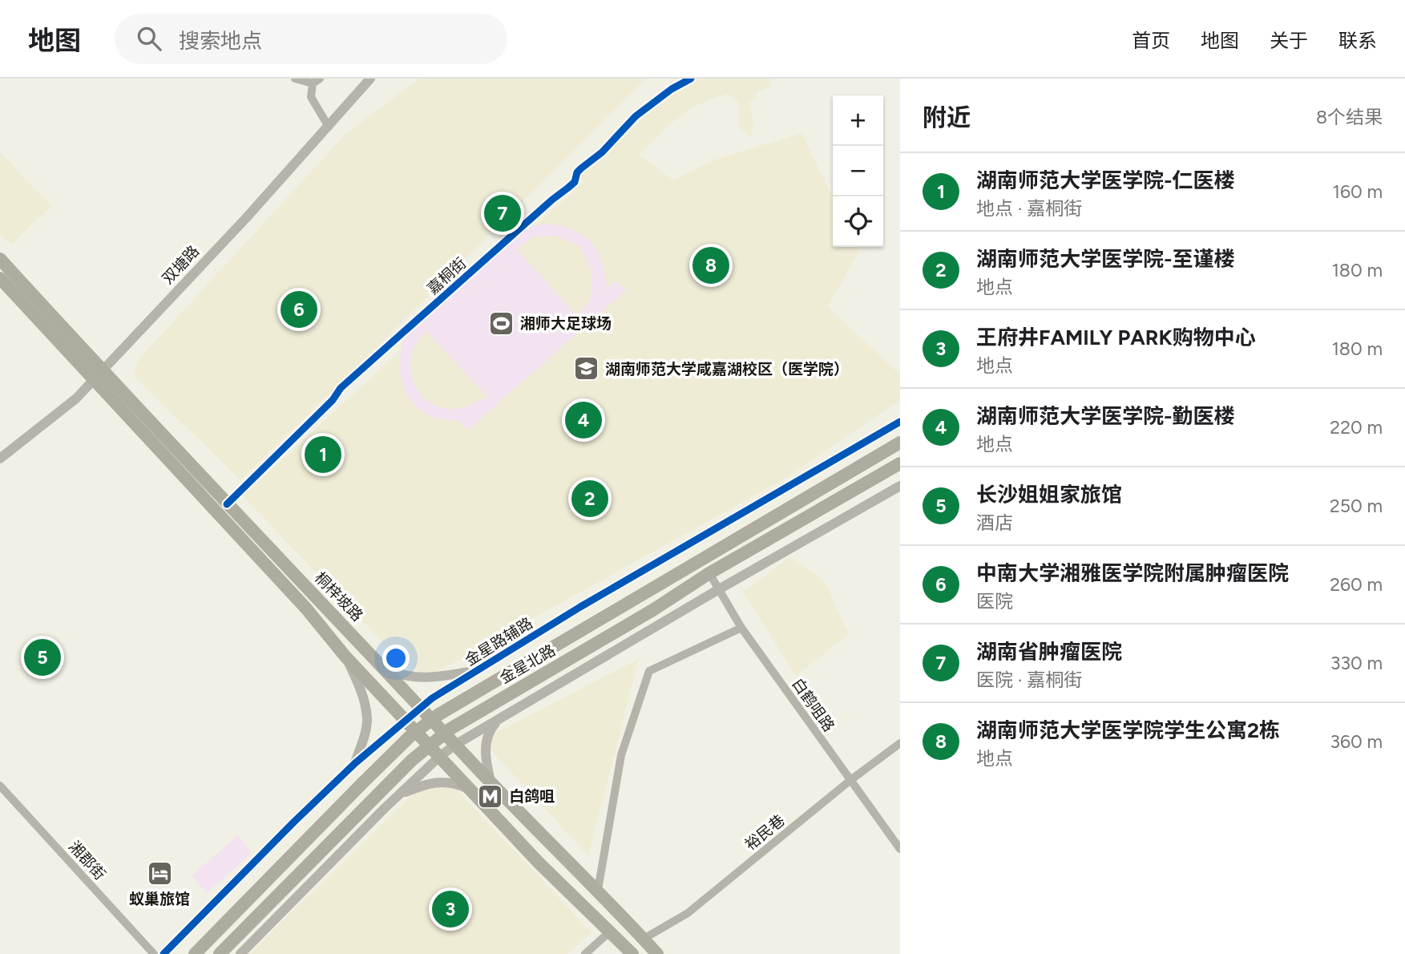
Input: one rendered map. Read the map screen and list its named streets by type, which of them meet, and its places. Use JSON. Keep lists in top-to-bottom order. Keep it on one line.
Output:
{"streets":{"main road":["桐梓坡路","金星北路"],"street":["双塘路","嘉桐街","金星路辅路","白鹤咀路","裕民巷","湘郡街"]},"crossings":[["双塘路","桐梓坡路"],["嘉桐街","桐梓坡路"],["桐梓坡路","金星路辅路"],["桐梓坡路","金星北路"],["桐梓坡路","裕民巷"],["金星北路","白鹤咀路"],["白鹤咀路","裕民巷"]],"places":{"sports":["湘师大足球场"],"school or university":["湖南师范大学咸嘉湖校区（医学院）"],"metro station":["白鸽咀"],"hotel":["蚁巢旅馆"]},"page":{"header":"地图","search":"搜索地点","nav":["首页","地图","关于","联系"],"heading":["附近","8个结果"],"map_buttons":["+","−"],"list":[{"mark":"1","name":"湖南师范大学医学院-仁医楼","note":"地点 · 嘉桐街","value":"160 m"},{"mark":"2","name":"湖南师范大学医学院-至谨楼","note":"地点","value":"180 m"},{"mark":"3","name":"王府井FAMILY PARK购物中心","note":"地点","value":"180 m"},{"mark":"4","name":"湖南师范大学医学院-勤医楼","note":"地点","value":"220 m"},{"mark":"5","name":"长沙姐姐家旅馆","note":"酒店","value":"250 m"},{"mark":"6","name":"中南大学湘雅医学院附属肿瘤医院","note":"医院","value":"260 m"},{"mark":"7","name":"湖南省肿瘤医院","note":"医院 · 嘉桐街","value":"330 m"},{"mark":"8","name":"湖南师范大学医学院学生公寓2栋","note":"地点","value":"360 m"}],"pins":["7","8","6","4","1","2","5","3"]}}
